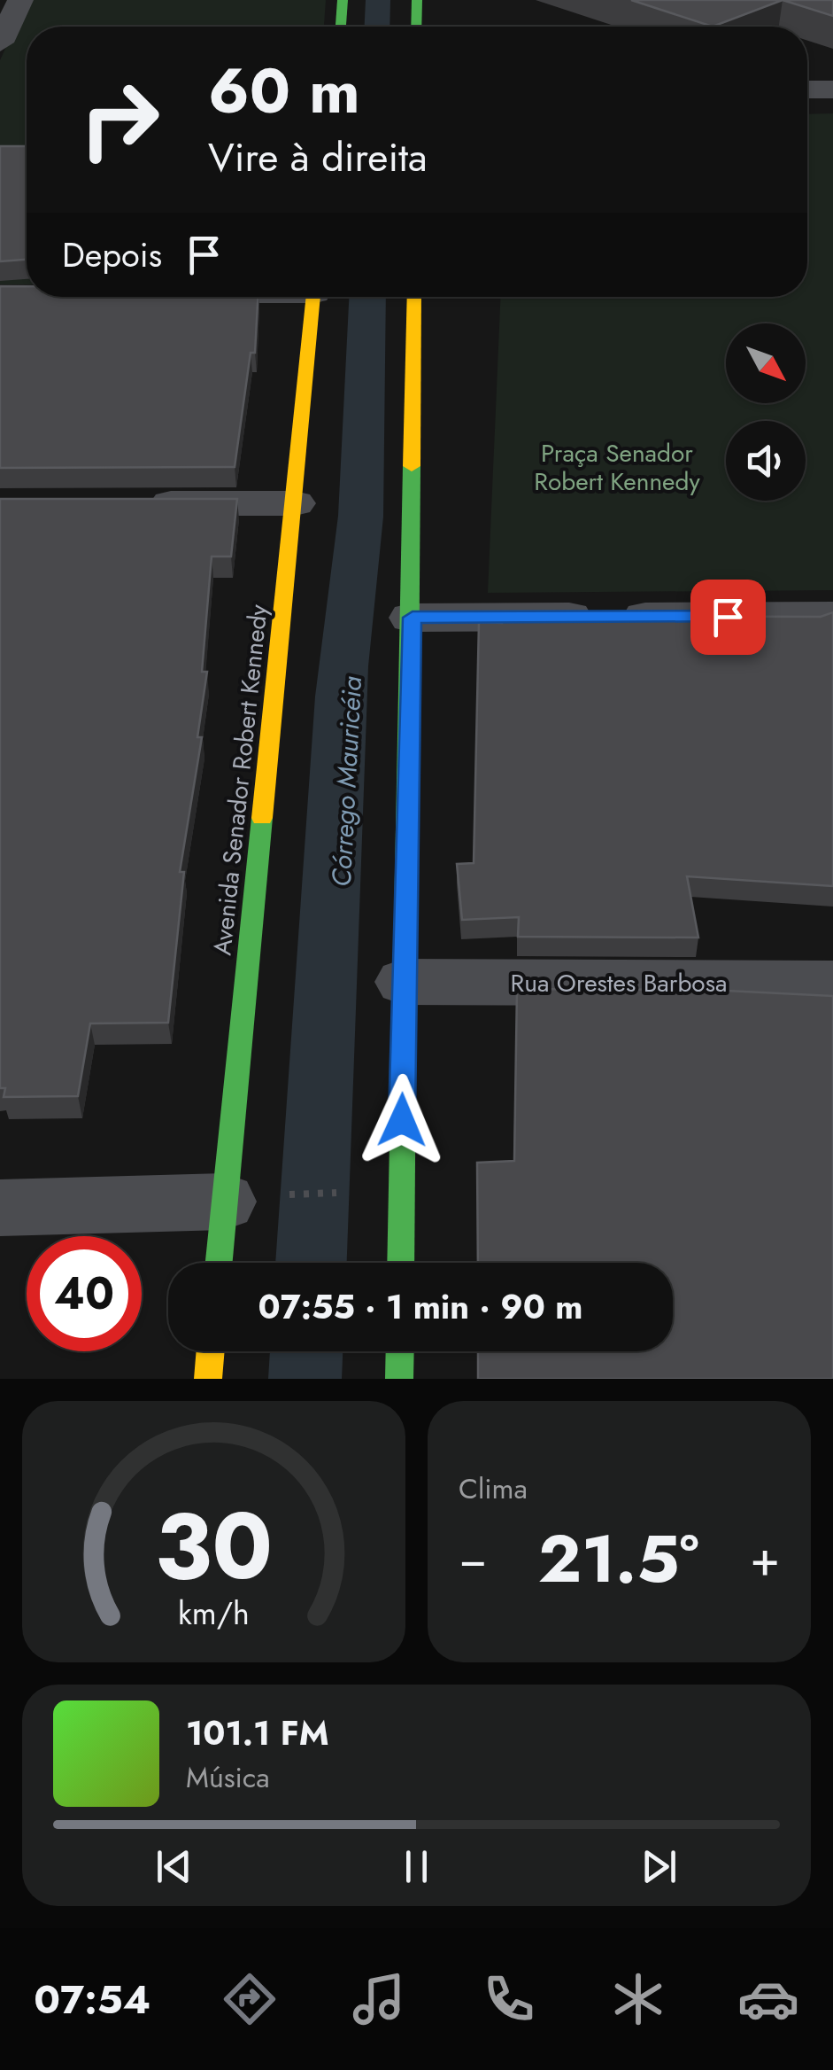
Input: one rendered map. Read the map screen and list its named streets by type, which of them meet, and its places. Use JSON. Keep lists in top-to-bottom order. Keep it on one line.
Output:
{"streets":{"street":["Avenida Senador Robert Kennedy","Rua Orestes Barbosa"]},"water":["Córrego Mauricéia"],"parks":["Praça Senador Robert Kennedy"],"north":"bottom right","page":{"turn":["60 m","Vire à direita"],"then":"Depois","limit":"40","trip":"07:55 · 1 min · 90 m","tile":"Clima","heat":["−","21.5°","+"],"song":["101.1 FM","Música"],"tabs":"07:54","gauge":["30","km/h"]}}
